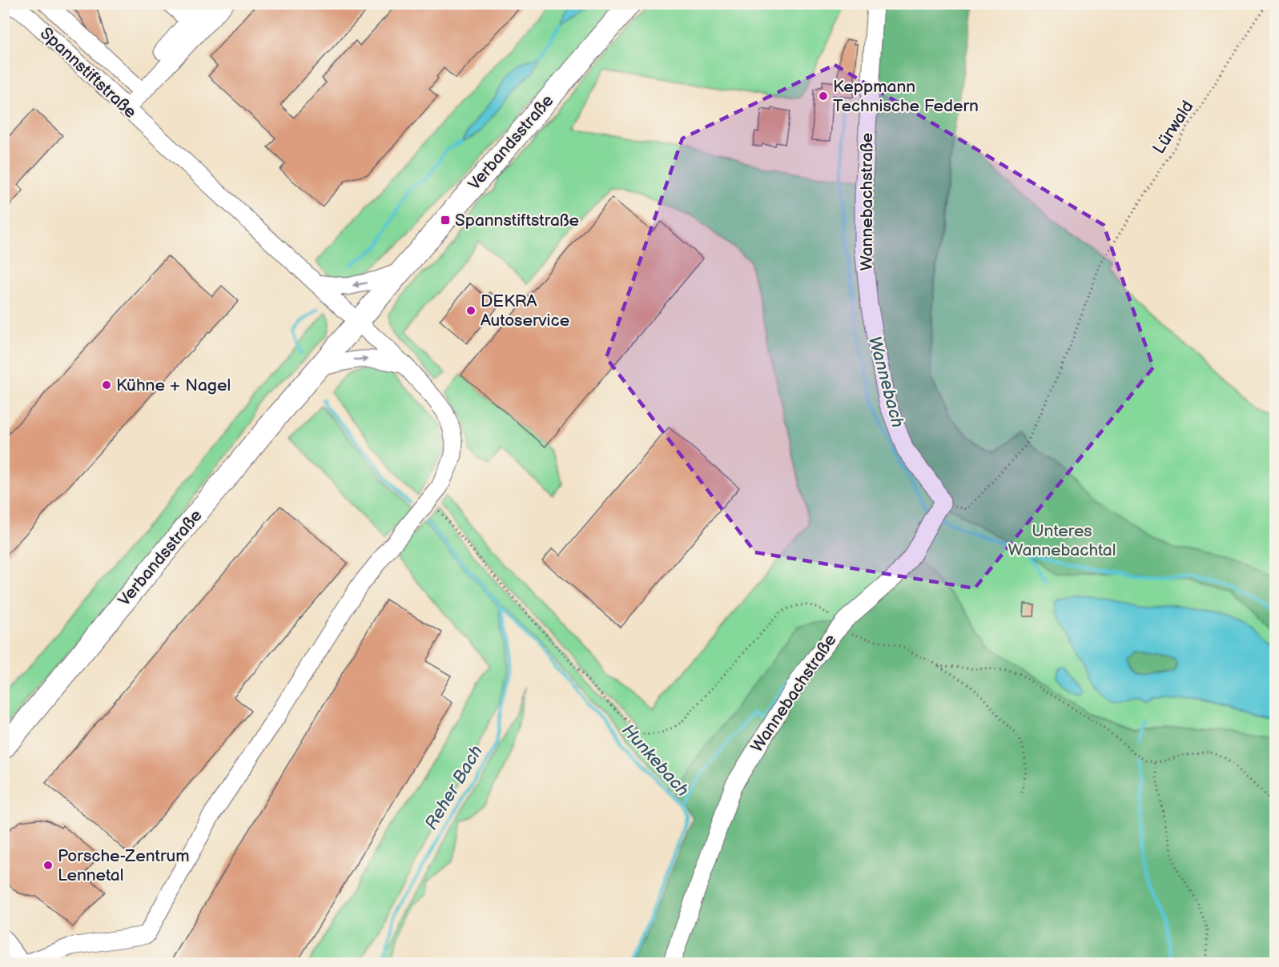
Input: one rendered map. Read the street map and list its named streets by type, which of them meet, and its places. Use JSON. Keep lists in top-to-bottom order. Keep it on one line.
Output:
{"streets":{"main road":["Verbandsstraße"],"street":["Spannstiftstraße","Wannebachstraße"],"path":["Lürwald"]},"crossings":[["Spannstiftstraße","Verbandsstraße"],["Lürwald","Wannebachstraße"]],"water":["Wannebach","Hunkebach","Reher Bach"],"parks":["Unteres Wannebachtal"],"places":{"other":["Keppmann Technische Federn","DEKRA Autoservice","Kühne + Nagel","Porsche-Zentrum Lennetal"],"transit":["Spannstiftstraße"]}}
